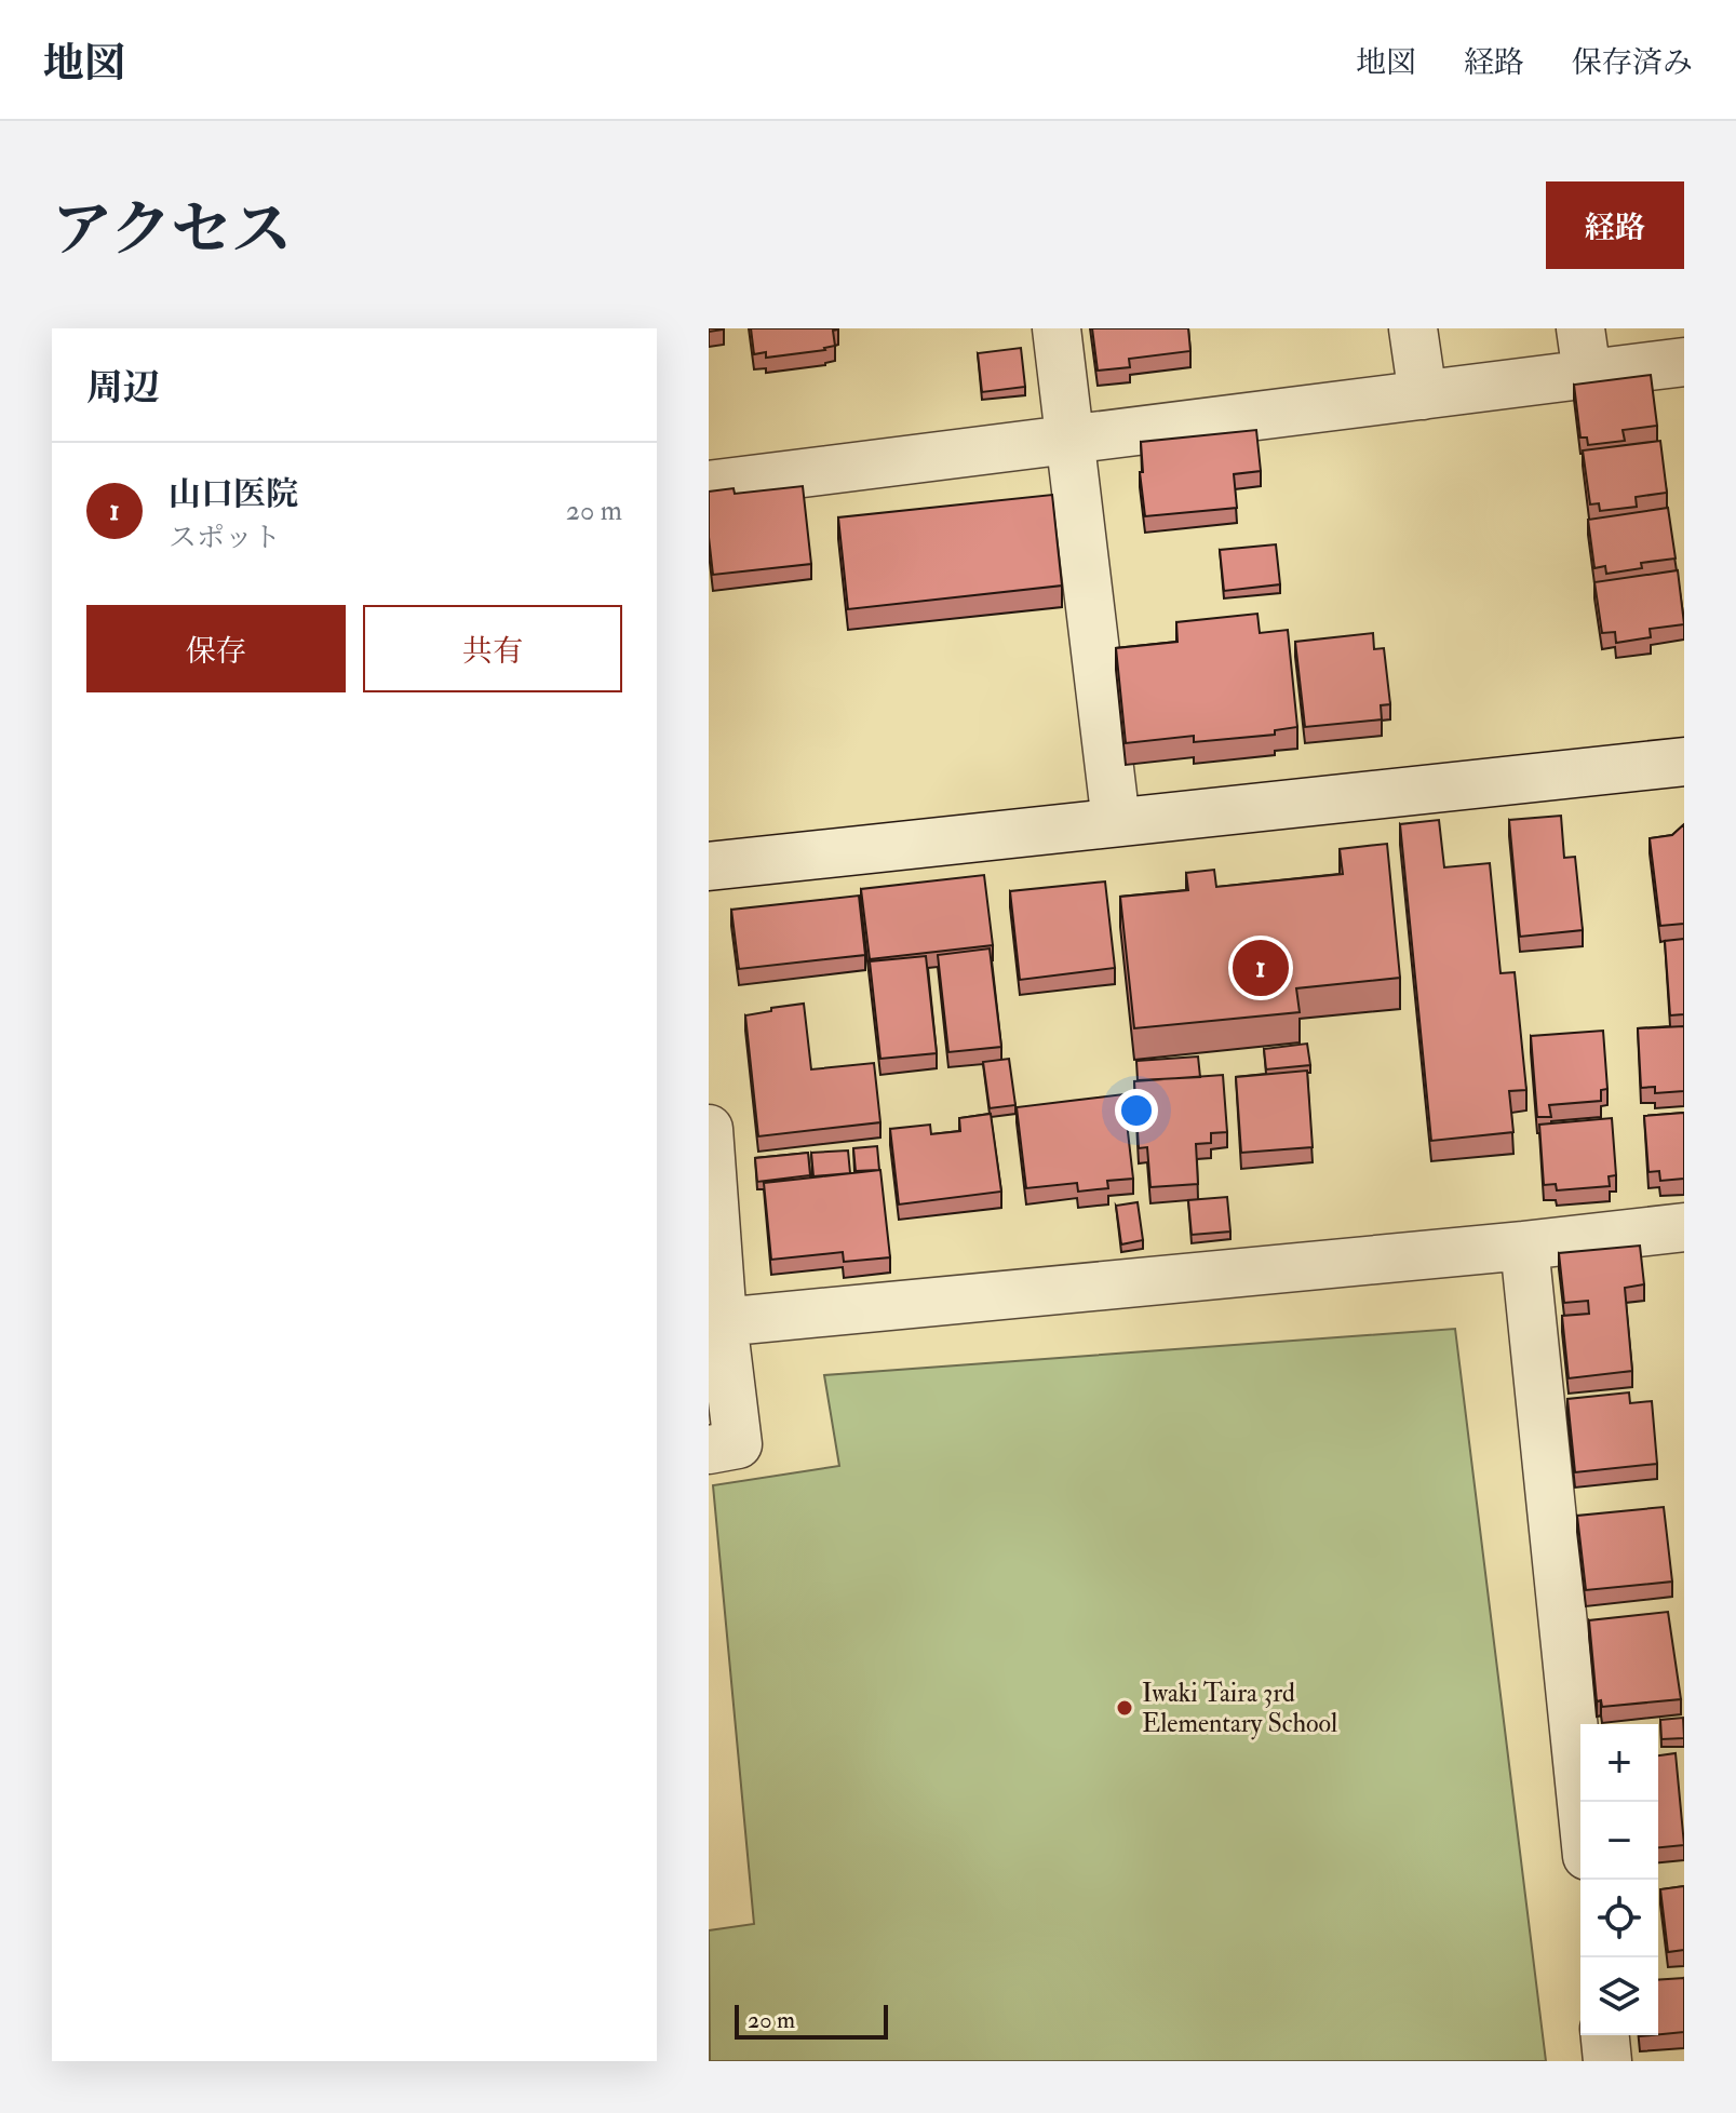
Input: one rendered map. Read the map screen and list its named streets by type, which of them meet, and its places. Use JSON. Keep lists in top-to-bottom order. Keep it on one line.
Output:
{"places":["Iwaki Taira 3rd Elementary School"],"scale_bar":"20 m","page":{"header":"地図","nav":["地図","経路","保存済み"],"title":"アクセス","buttons":["経路",["保存","共有"]],"heading":"周辺","list":[{"mark":"1","name":"山口医院","note":"スポット","value":"20 m"}],"pins":"1","map_buttons":["+","−"],"scale":"20 m"}}
